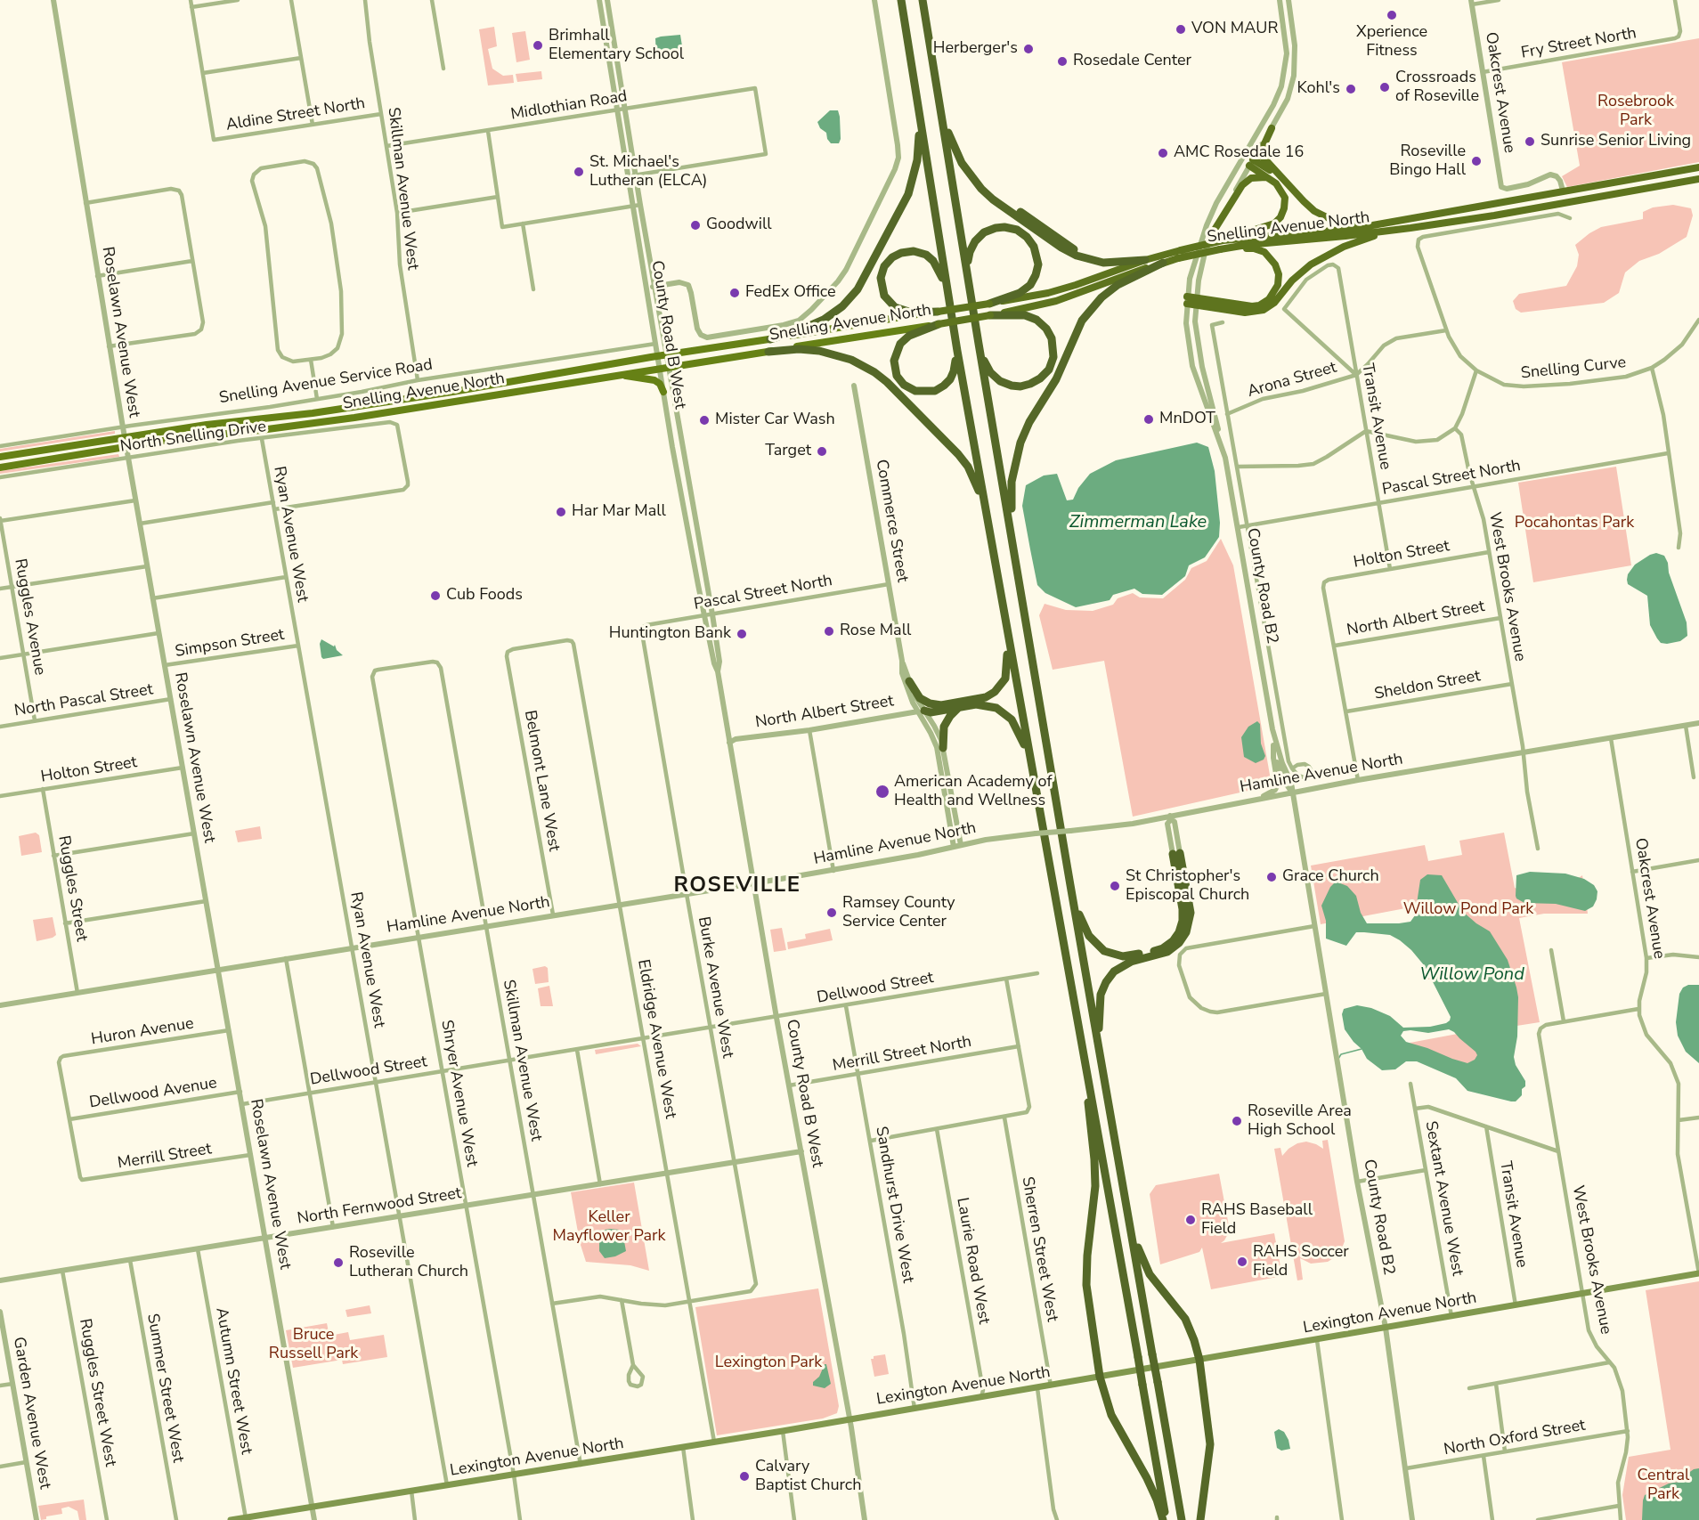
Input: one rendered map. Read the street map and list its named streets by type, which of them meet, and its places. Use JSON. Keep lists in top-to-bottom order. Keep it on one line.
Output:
{"streets":{"highway":["Snelling Avenue North"],"main road":["Lexington Avenue North"],"street":["Fry Street North","Oakcrest Avenue","Midlothian Road","Aldine Street North","Skillman Avenue West","Roselawn Avenue West","County Road B West","Snelling Curve","Arona Street","Snelling Avenue Service Road","Transit Avenue","North Snelling Drive","Pascal Street North","Commerce Street","Ryan Avenue West","Holton Street","County Road B2","West Brooks Avenue","Ruggles Avenue","North Albert Street","Simpson Street","Sheldon Street","North Pascal Street","Hamline Avenue North","Belmont Lane West","Ruggles Street","Burke Avenue West","Dellwood Street","Huron Avenue","Eldridge Avenue West","Merrill Street North","Dellwood Avenue","Shryer Avenue West","Merrill Street","Sextant Avenue West","Sandhurst Drive West","North Fernwood Street","Sherren Street West","Laurie Road West","Autumn Street West","Summer Street West","Ruggles Street West","Garden Avenue West","North Oxford Street"]},"crossings":[["Fry Street North","Oakcrest Avenue"],["Oakcrest Avenue","Snelling Avenue North"],["Oakcrest Avenue","Hamline Avenue North"],["Oakcrest Avenue","Lexington Avenue North"],["Midlothian Road","Skillman Avenue West"],["Midlothian Road","County Road B West"],["Aldine Street North","Skillman Avenue West"],["Skillman Avenue West","Snelling Avenue Service Road"],["Skillman Avenue West","Hamline Avenue North"],["Skillman Avenue West","Dellwood Street"],["Skillman Avenue West","Shryer Avenue West"],["Skillman Avenue West","North Fernwood Street"],["Skillman Avenue West","Lexington Avenue North"],["Snelling Avenue North","Roselawn Avenue West"],["Snelling Avenue North","County Road B West"],["Roselawn Avenue West","Snelling Avenue Service Road"],["Roselawn Avenue West","North Snelling Drive"],["Roselawn Avenue West","Holton Street"],["Roselawn Avenue West","Simpson Street"],["Roselawn Avenue West","North Pascal Street"],["Roselawn Avenue West","Hamline Avenue North"],["Roselawn Avenue West","Dellwood Street"],["Roselawn Avenue West","Huron Avenue"],["Roselawn Avenue West","Dellwood Avenue"],["Roselawn Avenue West","Merrill Street"],["Roselawn Avenue West","North Fernwood Street"],["Roselawn Avenue West","Lexington Avenue North"],["County Road B West","Snelling Avenue Service Road"],["County Road B West","Pascal Street North"],["County Road B West","North Albert Street"],["County Road B West","Hamline Avenue North"],["County Road B West","Dellwood Street"],["County Road B West","Merrill Street North"],["County Road B West","North Fernwood Street"],["County Road B West","Lexington Avenue North"],["Snelling Curve","Arona Street"],["Snelling Curve","Transit Avenue"],["Snelling Curve","West Brooks Avenue"],["Arona Street","Transit Avenue"],["Arona Street","West Brooks Avenue"],["Transit Avenue","Pascal Street North"],["Transit Avenue","Holton Street"],["Transit Avenue","West Brooks Avenue"],["Transit Avenue","Lexington Avenue North"],["North Snelling Drive","Ryan Avenue West"],["Pascal Street North","Commerce Street"],["Pascal Street North","County Road B2"],["Pascal Street North","West Brooks Avenue"],["Pascal Street North","Burke Avenue West"],["Commerce Street","North Albert Street"],["Commerce Street","Hamline Avenue North"],["Ryan Avenue West","Simpson Street"],["Ryan Avenue West","Hamline Avenue North"],["Ryan Avenue West","Dellwood Street"],["Ryan Avenue West","North Fernwood Street"],["Ryan Avenue West","Lexington Avenue North"],["Holton Street","West Brooks Avenue"],["Holton Street","North Albert Street"],["Holton Street","Ruggles Street"],["County Road B2","Hamline Avenue North"],["County Road B2","Lexington Avenue North"],["County Road B2","North Oxford Street"],["West Brooks Avenue","North Albert Street"],["West Brooks Avenue","Sheldon Street"],["West Brooks Avenue","Hamline Avenue North"],["West Brooks Avenue","Lexington Avenue North"],["West Brooks Avenue","North Oxford Street"],["Ruggles Avenue","Simpson Street"],["Ruggles Avenue","North Pascal Street"],["Hamline Avenue North","Belmont Lane West"],["Hamline Avenue North","Ruggles Street"],["Hamline Avenue North","Burke Avenue West"],["Hamline Avenue North","Eldridge Avenue West"],["Hamline Avenue North","Shryer Avenue West"],["Belmont Lane West","Eldridge Avenue West"],["Burke Avenue West","Dellwood Street"],["Burke Avenue West","Eldridge Avenue West"],["Burke Avenue West","North Fernwood Street"],["Dellwood Street","Eldridge Avenue West"],["Dellwood Street","Shryer Avenue West"],["Dellwood Street","Sandhurst Drive West"],["Huron Avenue","Dellwood Avenue"],["Huron Avenue","Merrill Street"],["Eldridge Avenue West","North Fernwood Street"],["Eldridge Avenue West","Lexington Avenue North"],["Merrill Street North","Sandhurst Drive West"],["Dellwood Avenue","Merrill Street"],["Shryer Avenue West","North Fernwood Street"],["Shryer Avenue West","Lexington Avenue North"],["Sextant Avenue West","Lexington Avenue North"],["Sandhurst Drive West","Lexington Avenue North"],["North Fernwood Street","Autumn Street West"],["North Fernwood Street","Summer Street West"],["North Fernwood Street","Ruggles Street West"],["Sherren Street West","Lexington Avenue North"],["Laurie Road West","Lexington Avenue North"],["Lexington Avenue North","Autumn Street West"]],"districts":["ROSEVILLE"],"water":["Zimmerman Lake","Willow Pond"],"parks":["Rosebrook Park","Pocahontas Park","Willow Pond Park","Keller Mayflower Park","Bruce Russell Park","Lexington Park","Central Park"],"places":["Xperience Fitness","VON MAUR","Brimhall Elementary School","Herberger's","Rosedale Center","Crossroads of Roseville","Kohl's","Sunrise Senior Living","AMC Rosedale 16","Roseville Bingo Hall","St. Michael's Lutheran (ELCA)","Goodwill","FedEx Office","MnDOT","Mister Car Wash","Target","Har Mar Mall","Cub Foods","Rose Mall","Huntington Bank","American Academy of Health and Wellness","Grace Church","St Christopher's Episcopal Church","Ramsey County Service Center","Roseville Area High School","RAHS Baseball Field","RAHS Soccer Field","Roseville Lutheran Church","Calvary Baptist Church"]}
